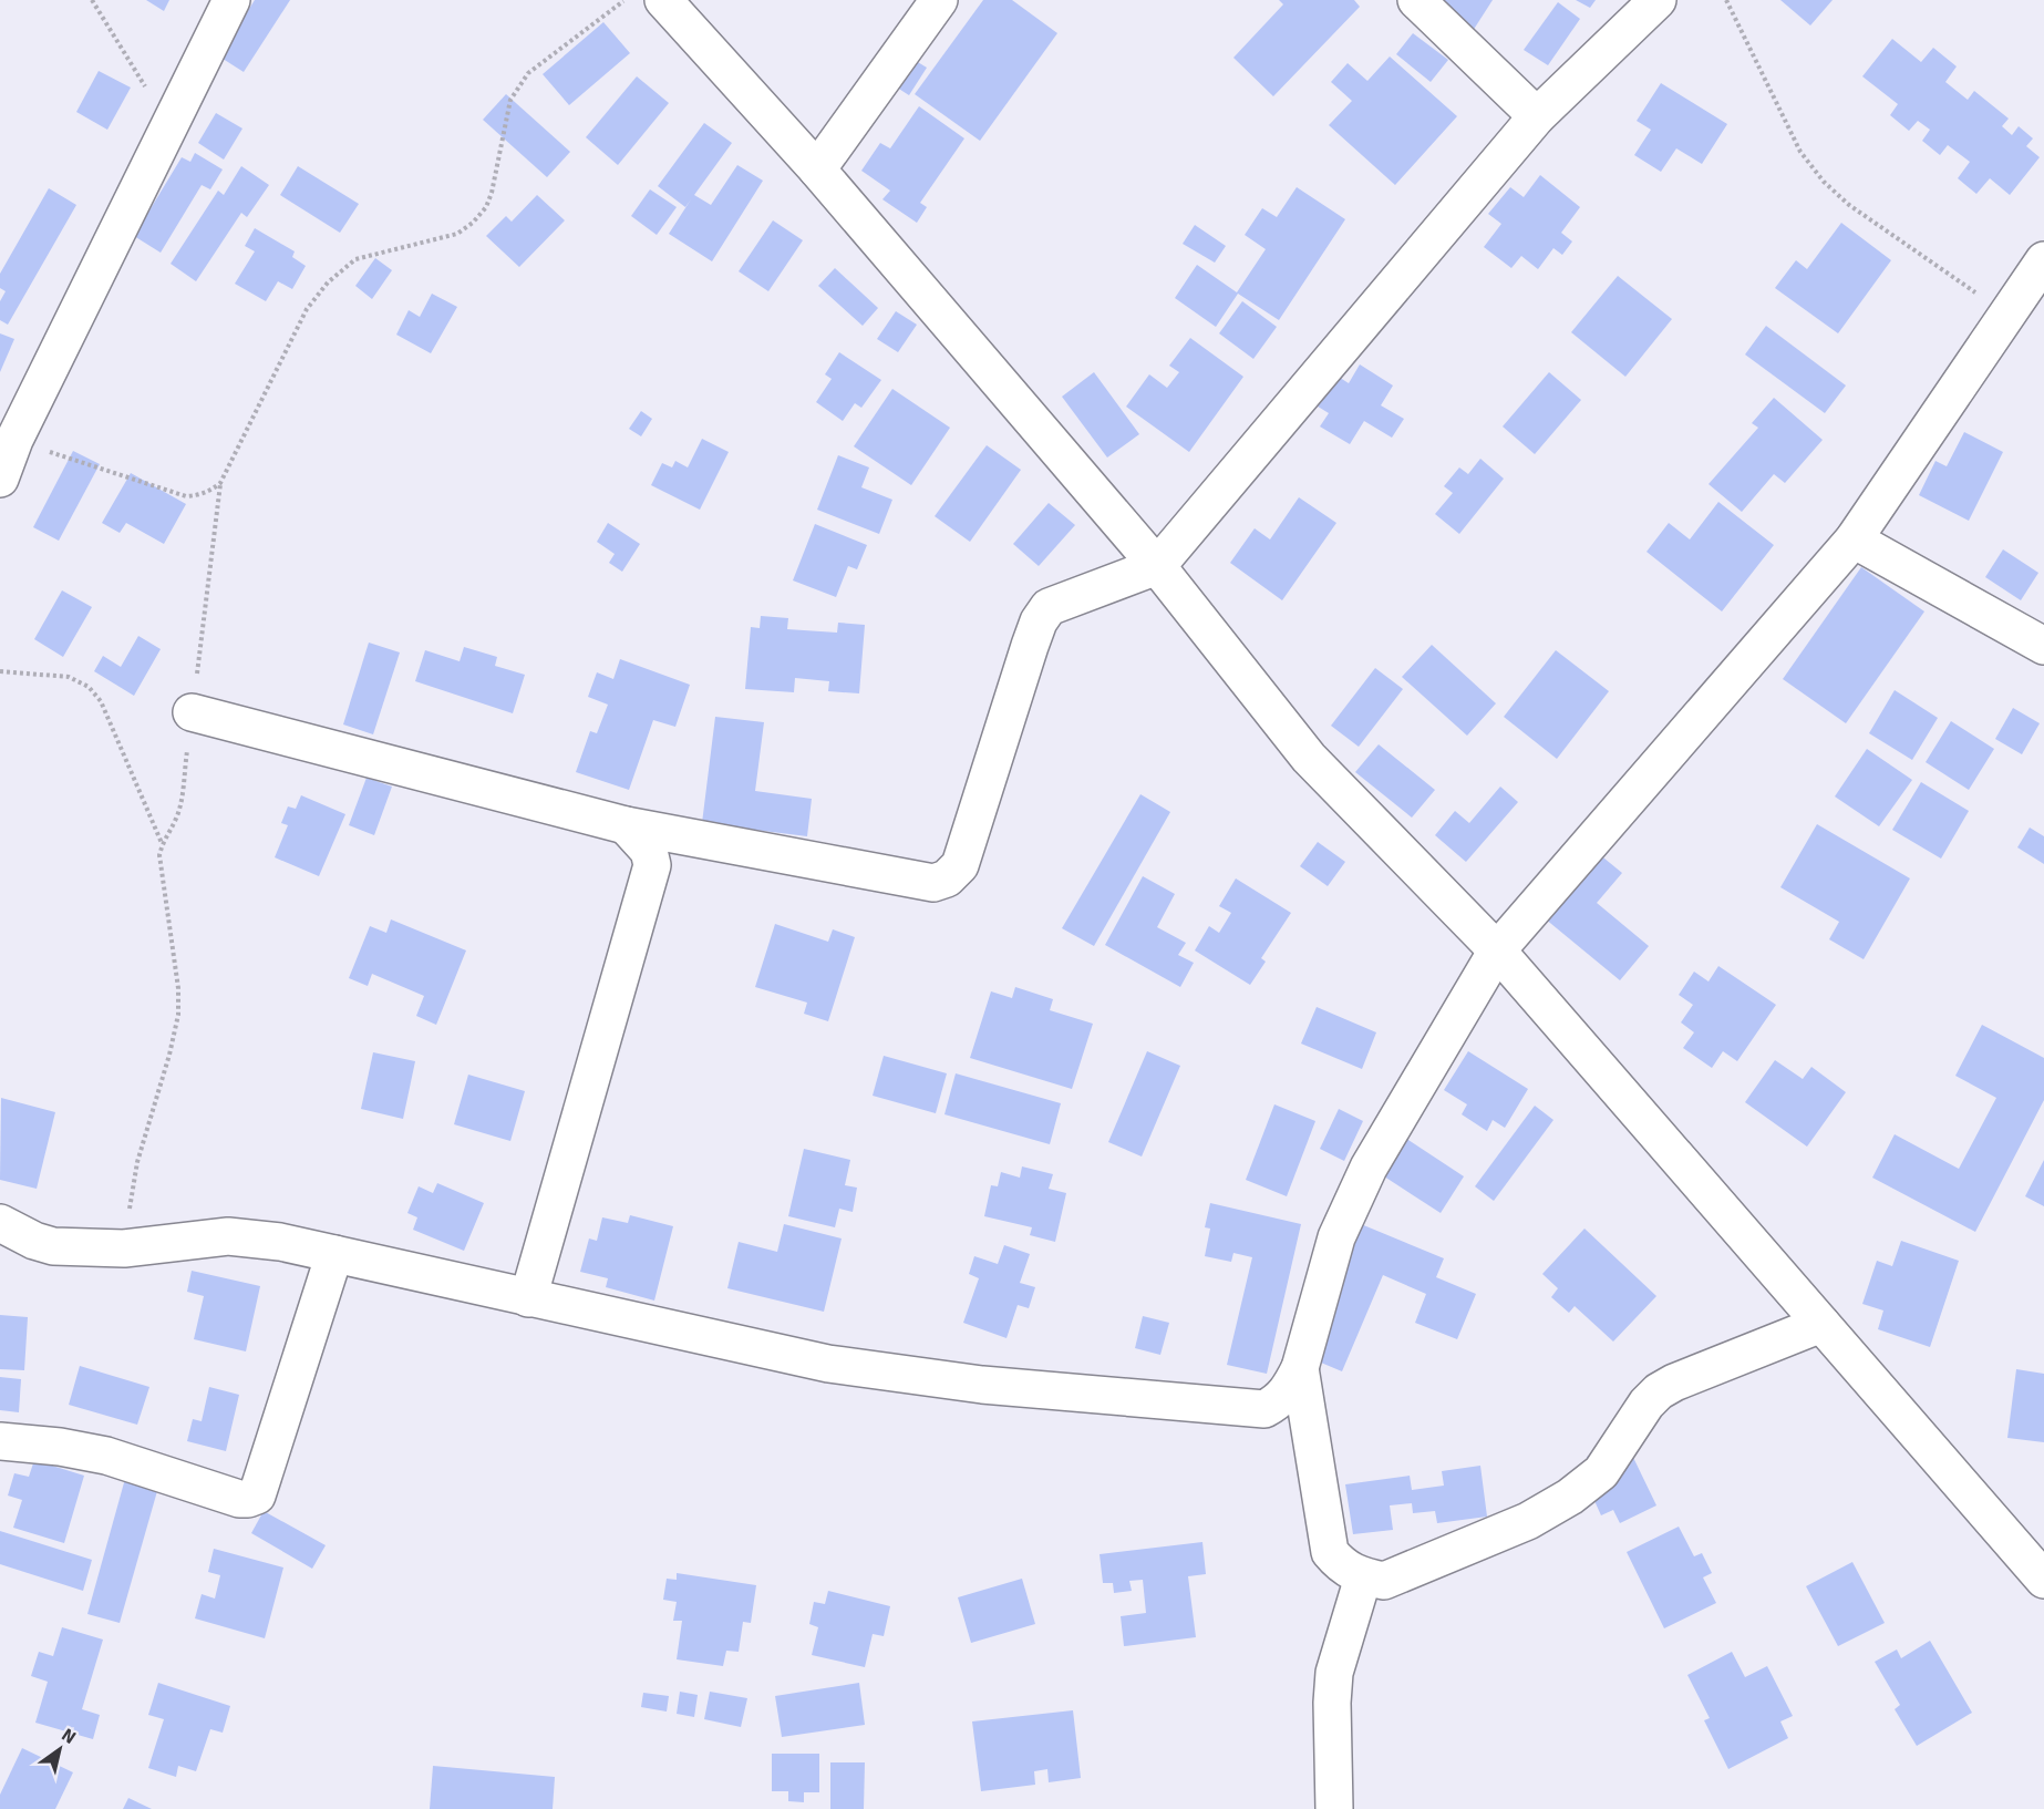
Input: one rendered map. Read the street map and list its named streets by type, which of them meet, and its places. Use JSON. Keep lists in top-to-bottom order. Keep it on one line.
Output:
{"north":"top right"}
